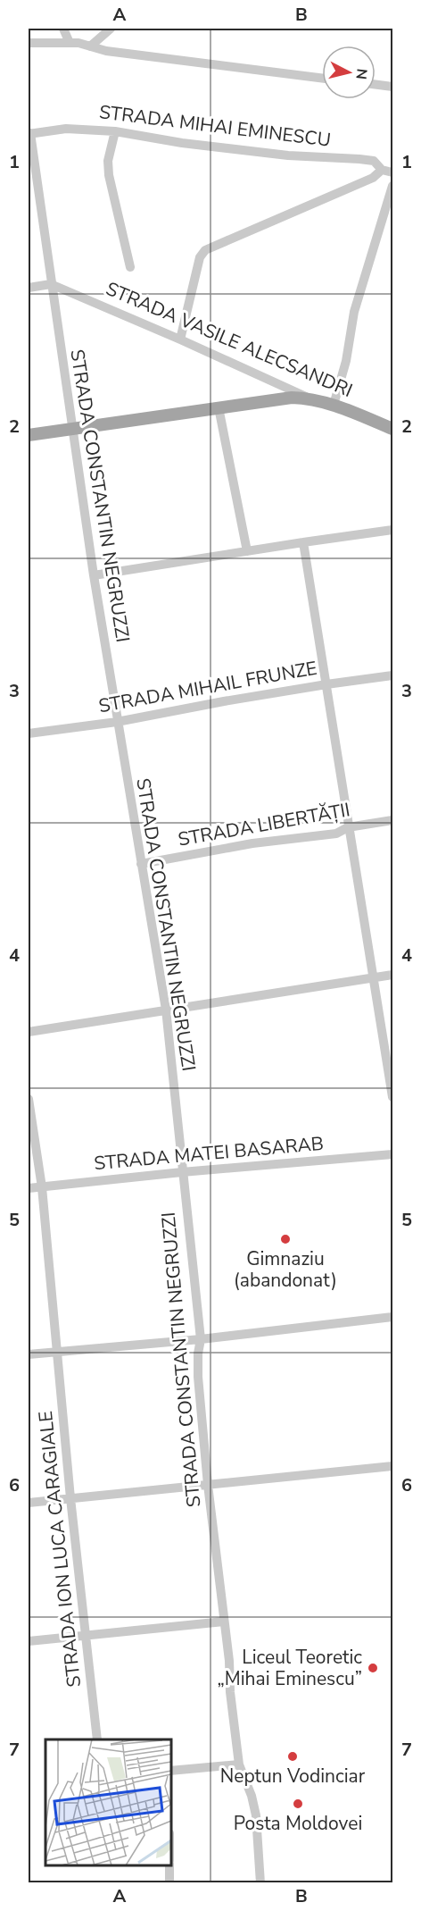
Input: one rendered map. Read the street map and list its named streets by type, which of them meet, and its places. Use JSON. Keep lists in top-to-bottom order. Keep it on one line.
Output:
{"streets":{"main road":["STRADA VASILE ALECSANDRI"],"street":["STRADA MIHAI EMINESCU","STRADA CONSTANTIN NEGRUZZI","STRADA MIHAIL FRUNZE","STRADA LIBERTĂȚII","STRADA MATEI BASARAB","STRADA ION LUCA CARAGIALE"]},"crossings":[["STRADA MIHAI EMINESCU","STRADA CONSTANTIN NEGRUZZI"],["STRADA VASILE ALECSANDRI","STRADA CONSTANTIN NEGRUZZI"],["STRADA CONSTANTIN NEGRUZZI","STRADA MIHAIL FRUNZE"],["STRADA CONSTANTIN NEGRUZZI","STRADA LIBERTĂȚII"],["STRADA CONSTANTIN NEGRUZZI","STRADA MATEI BASARAB"],["STRADA MATEI BASARAB","STRADA ION LUCA CARAGIALE"]],"places":["Gimnaziu (abandonat)","Liceul Teoretic „Mihai Eminescu”","Neptun Vodinciar","Posta Moldovei"],"north":"right","grid":{"columns":["A","B"],"rows":["1","2","3","4","5","6","7"]}}
